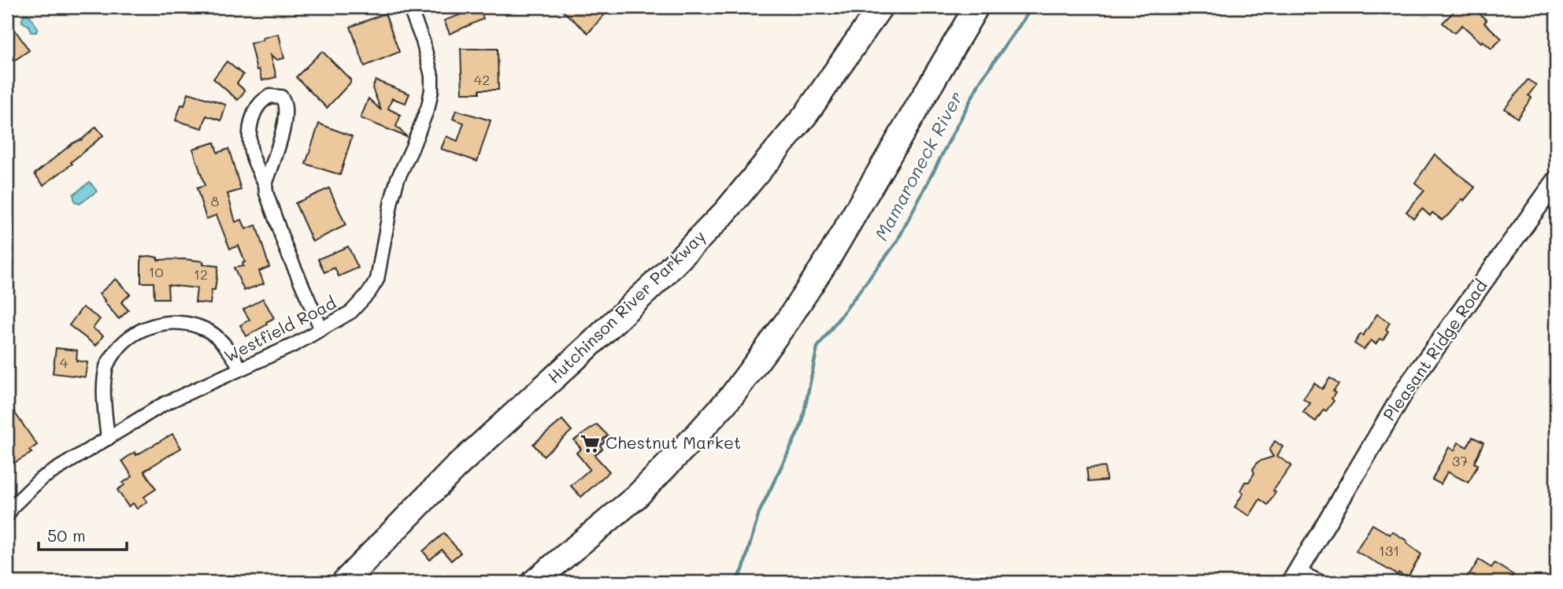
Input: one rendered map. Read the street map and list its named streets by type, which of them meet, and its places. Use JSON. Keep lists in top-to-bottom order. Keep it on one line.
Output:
{"streets":{"highway":["Hutchinson River Parkway"],"street":["Westfield Road","Pleasant Ridge Road"]},"water":["Mamaroneck River"],"places":{"supermarket":["Chestnut Market"]},"house_numbers":["42","8","10","12","4","37","131"],"scale_bar":"50 m"}
